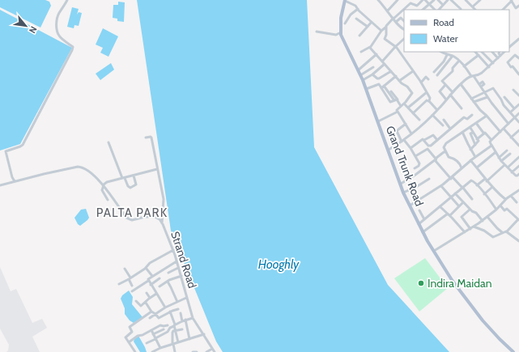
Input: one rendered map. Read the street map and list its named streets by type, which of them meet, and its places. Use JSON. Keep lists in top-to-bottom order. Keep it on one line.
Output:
{"streets":{"main road":["Grand Trunk Road"],"street":["Strand Road"]},"districts":["PALTA PARK"],"water":["Hooghly"],"places":["Indira Maidan"],"legend":["Road","Water"],"north":"bottom right"}
